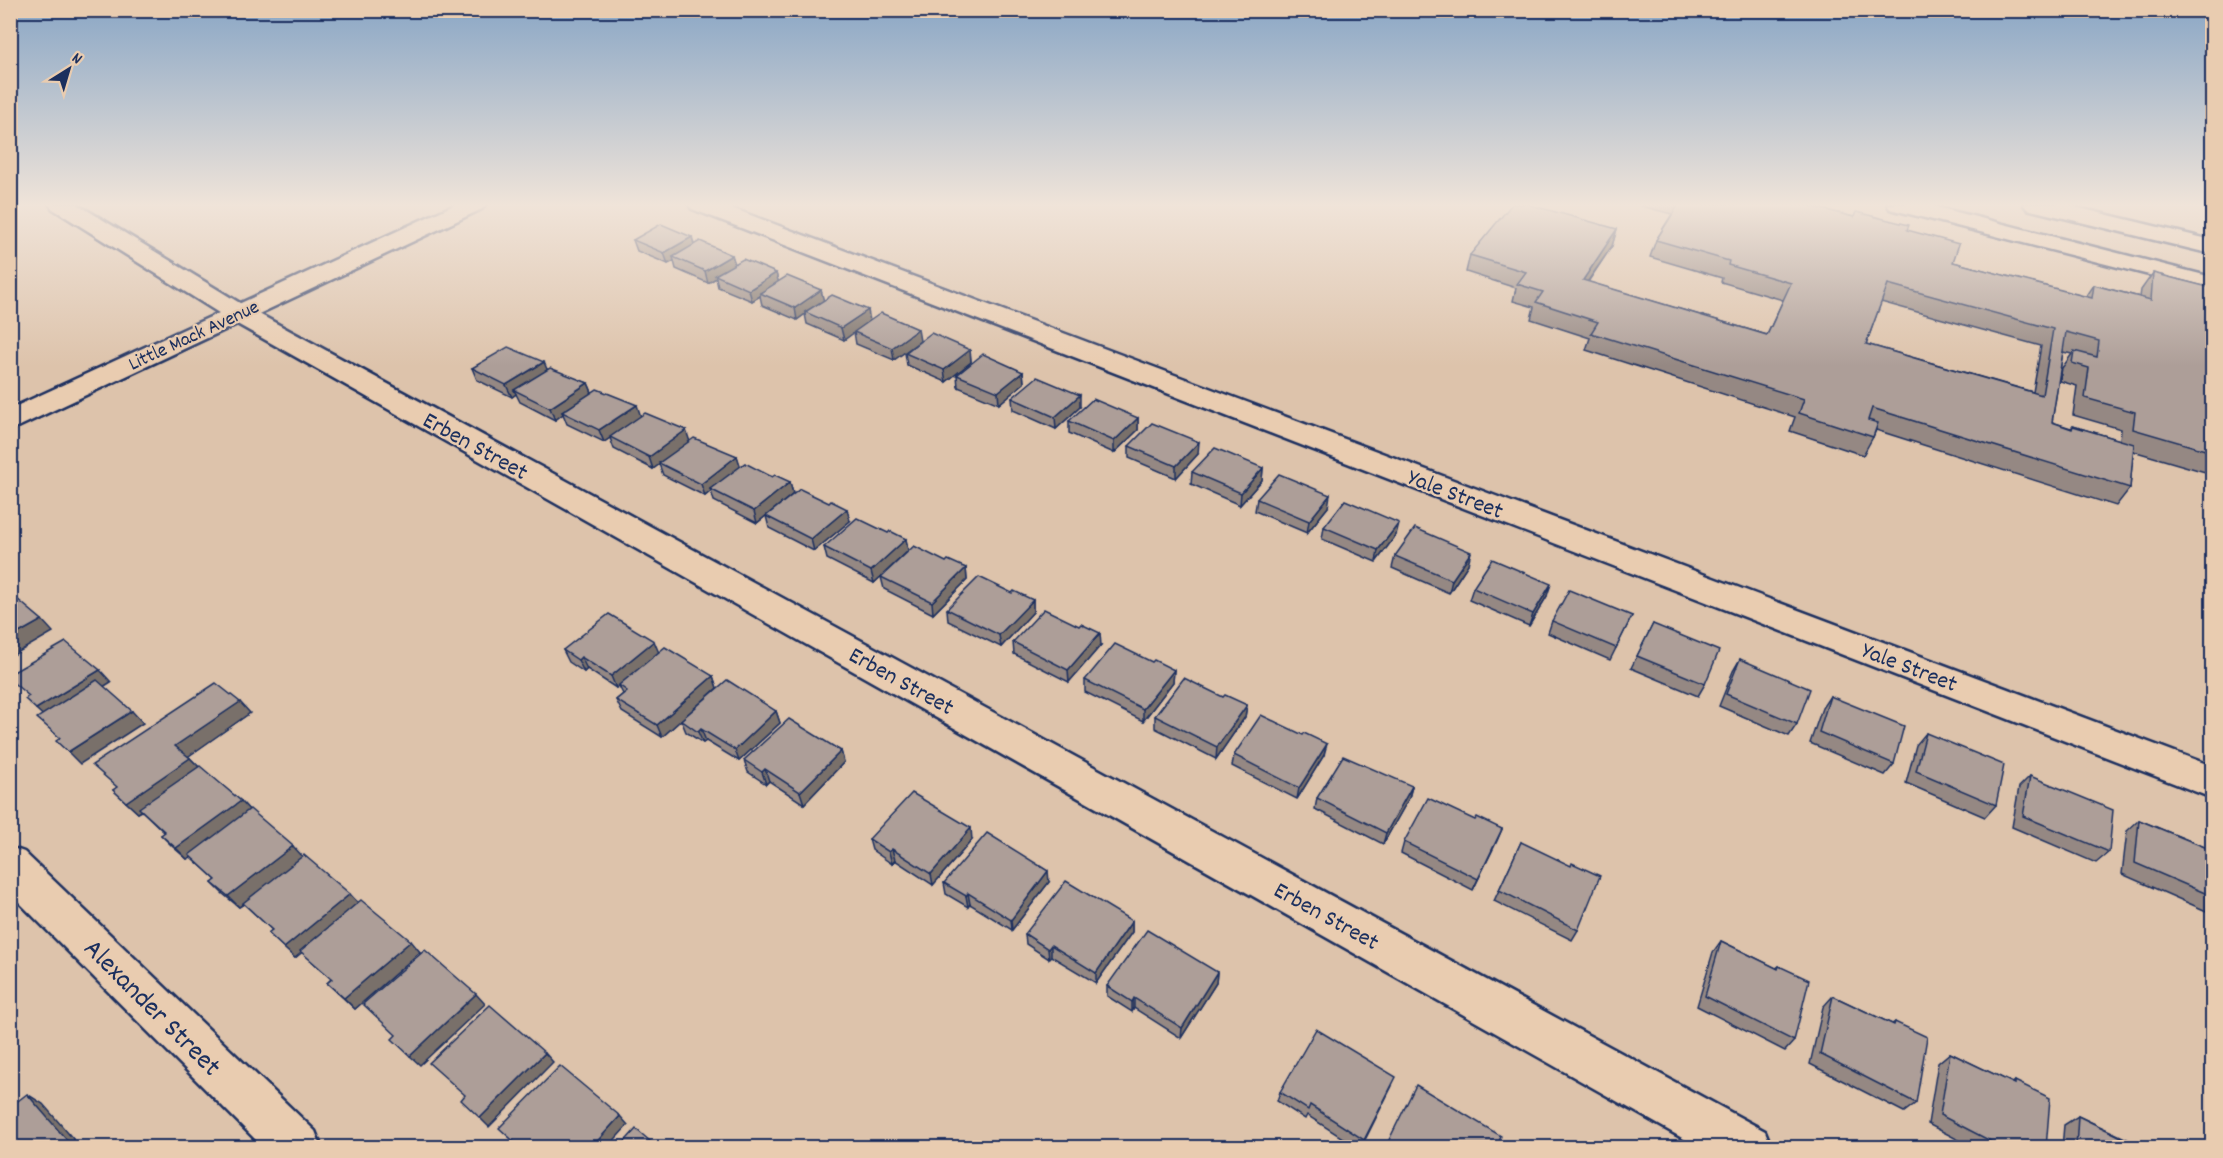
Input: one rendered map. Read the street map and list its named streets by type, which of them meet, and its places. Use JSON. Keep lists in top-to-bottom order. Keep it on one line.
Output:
{"streets":{"street":["Little Mack Avenue","Erben Street","Yale Street","Alexander Street"]},"crossings":[["Little Mack Avenue","Erben Street"]],"north":"top right"}
